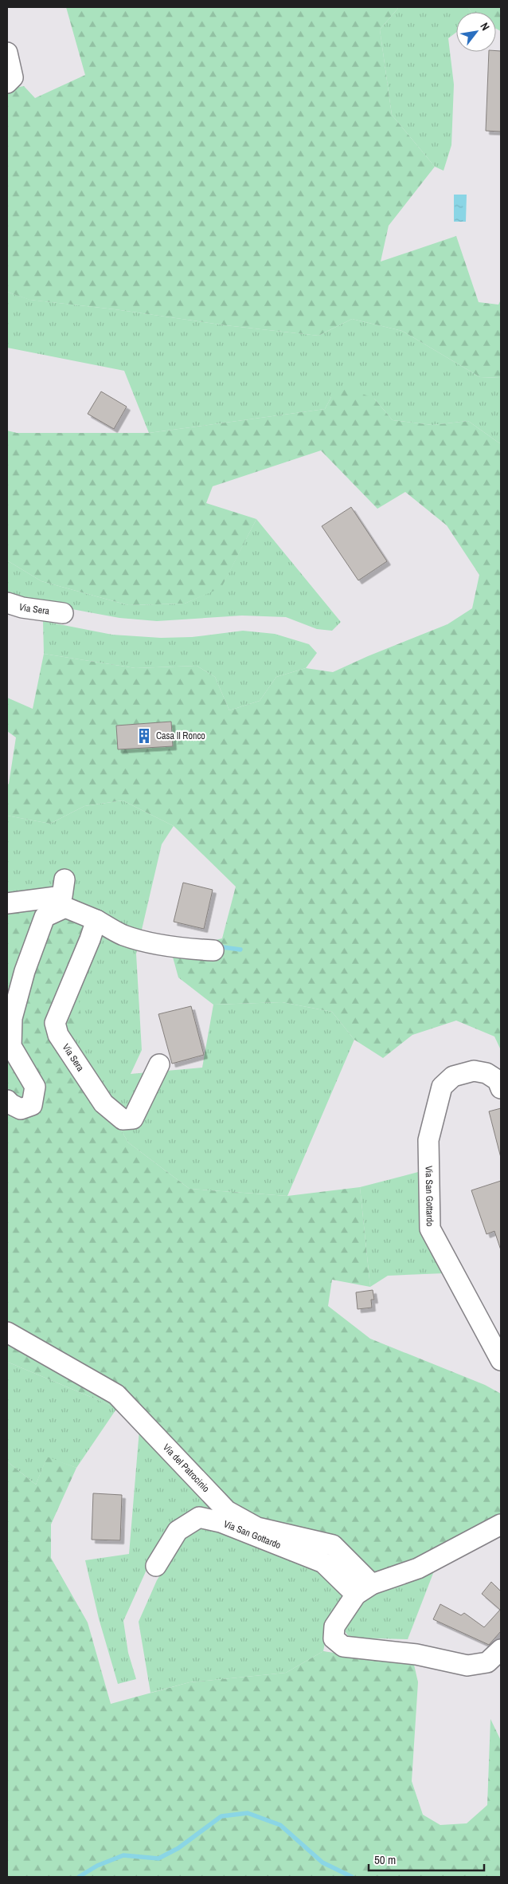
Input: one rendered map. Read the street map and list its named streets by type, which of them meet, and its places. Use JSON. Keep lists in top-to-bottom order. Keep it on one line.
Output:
{"streets":{"street":["Via Sera","Via San Gottardo","Via del Patrocinio"]},"crossings":[["Via San Gottardo","Via del Patrocinio"]],"places":{"building":["Casa Il Ronco"]},"scale_bar":"50 m","north":"top right"}
